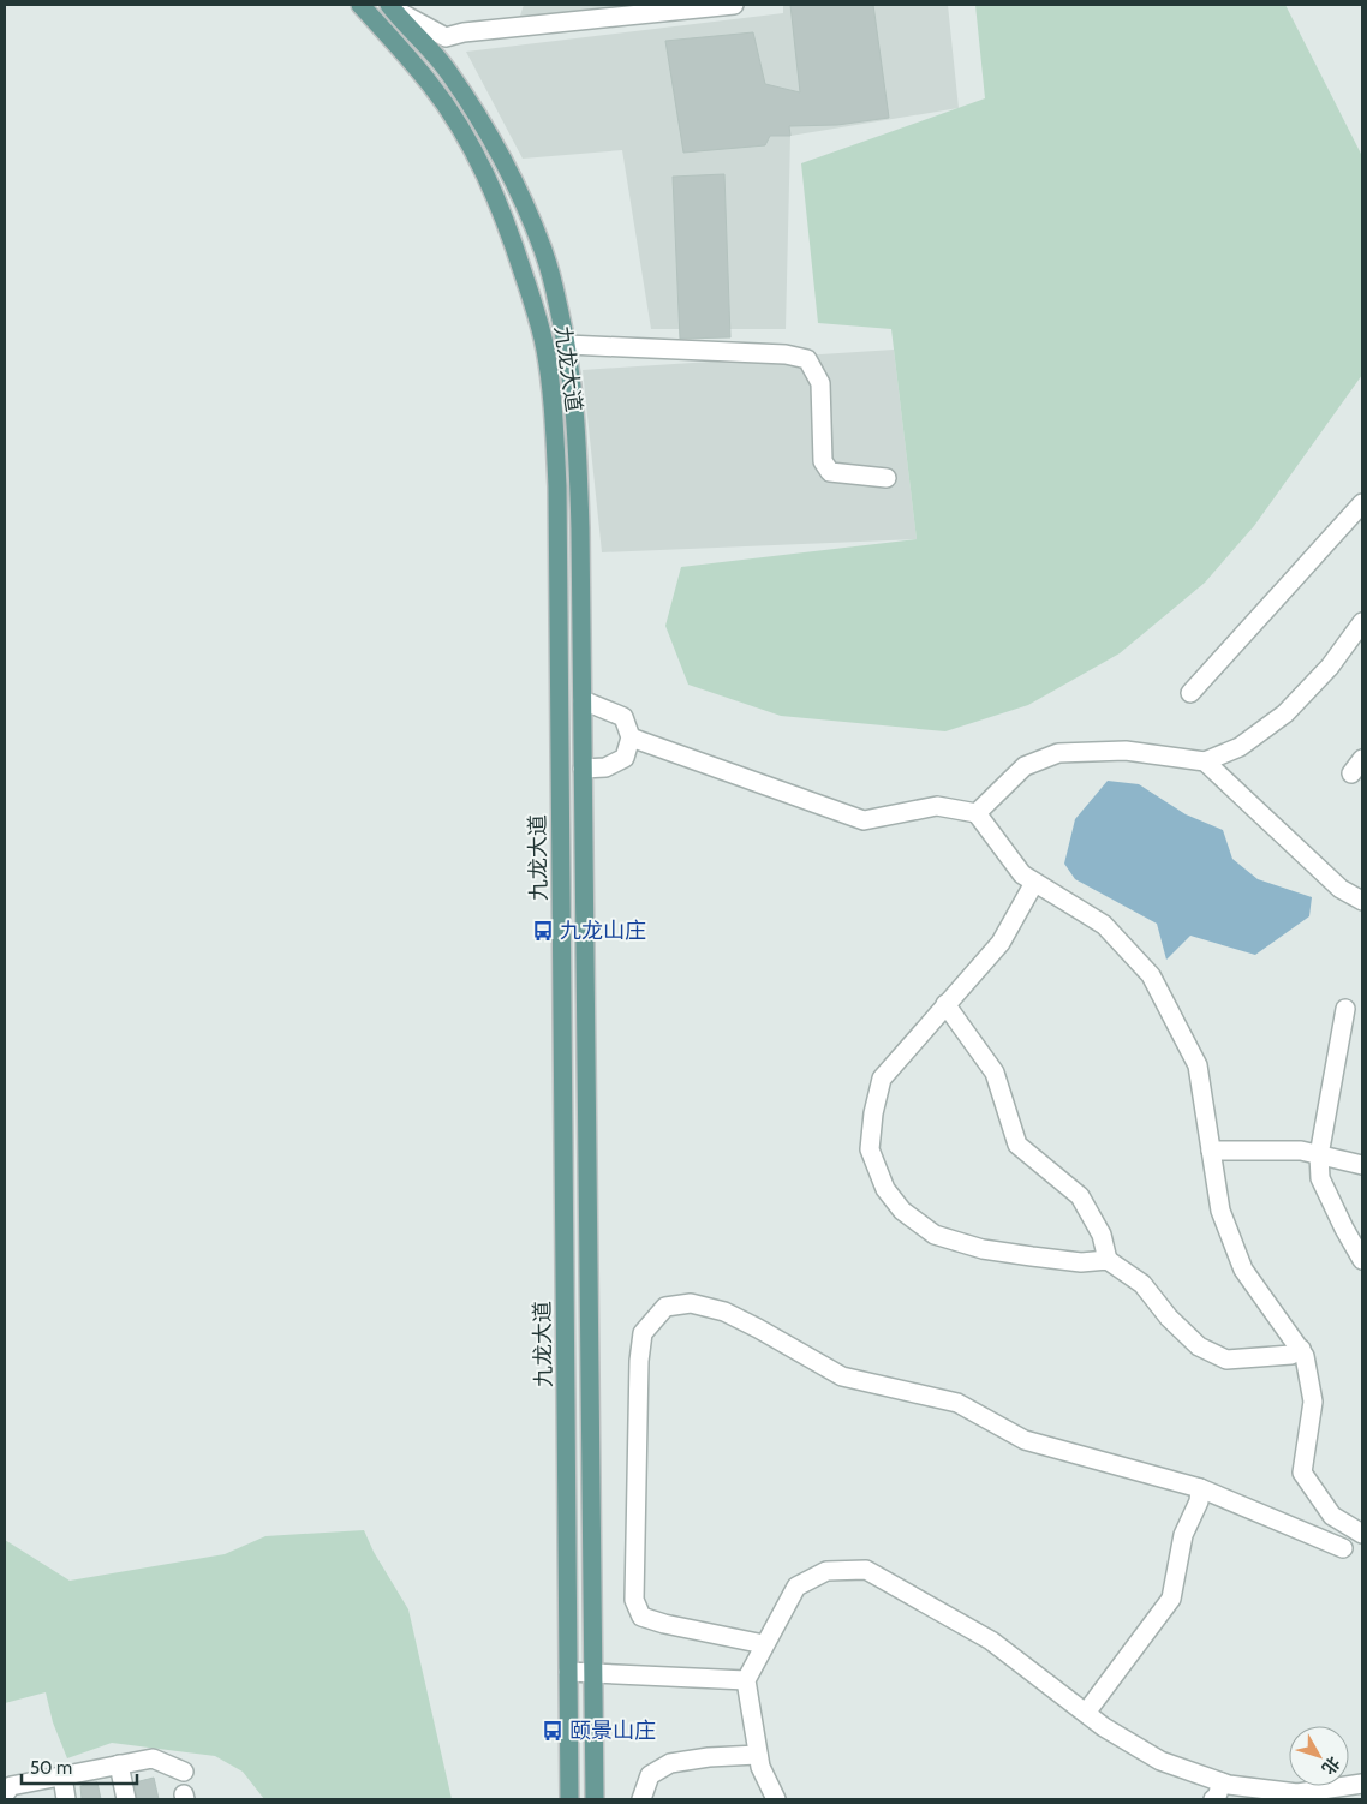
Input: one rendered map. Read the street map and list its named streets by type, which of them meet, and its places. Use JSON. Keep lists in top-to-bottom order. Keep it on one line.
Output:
{"streets":{"main road":["九龙大道"]},"places":{"bus stop":["九龙山庄","颐景山庄"]},"scale_bar":"50 m","north":"bottom right"}
